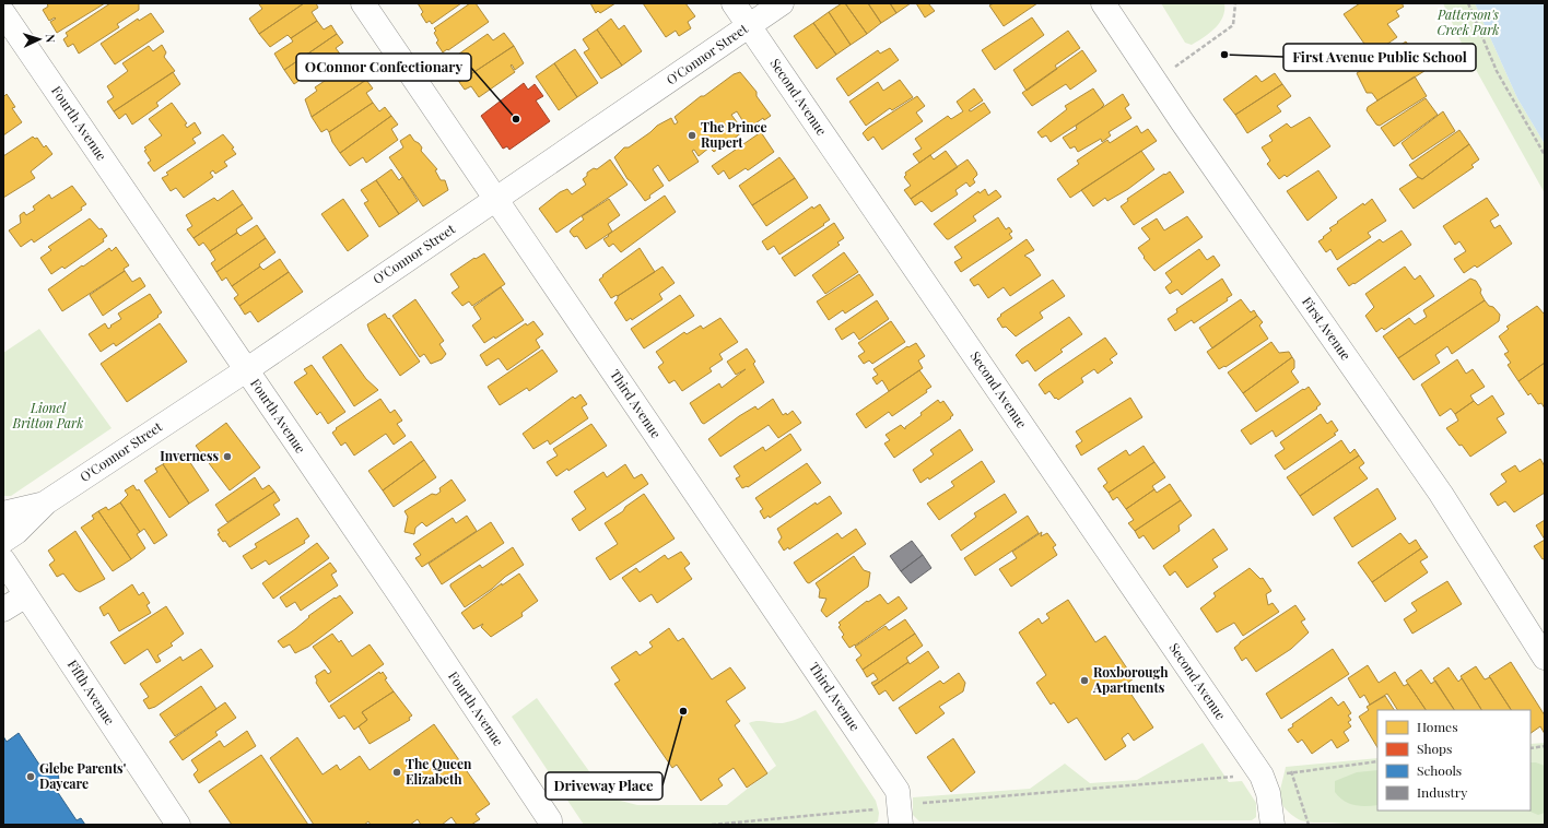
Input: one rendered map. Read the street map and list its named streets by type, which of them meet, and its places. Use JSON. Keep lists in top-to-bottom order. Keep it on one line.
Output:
{"streets":{"street":["O'Connor Street","Second Avenue","Fourth Avenue","First Avenue","Third Avenue","Fifth Avenue"]},"crossings":[["O'Connor Street","Second Avenue"],["O'Connor Street","Fourth Avenue"],["O'Connor Street","Third Avenue"]],"parks":["Patterson's Creek Park","Lionel Britton Park"],"places":["First Avenue Public School","OConnor Confectionary","The Prince Rupert","Inverness","Roxborough Apartments","Driveway Place","The Queen Elizabeth","Glebe Parents' Daycare"],"legend":["Homes","Shops","Schools","Industry"],"north":"right"}
